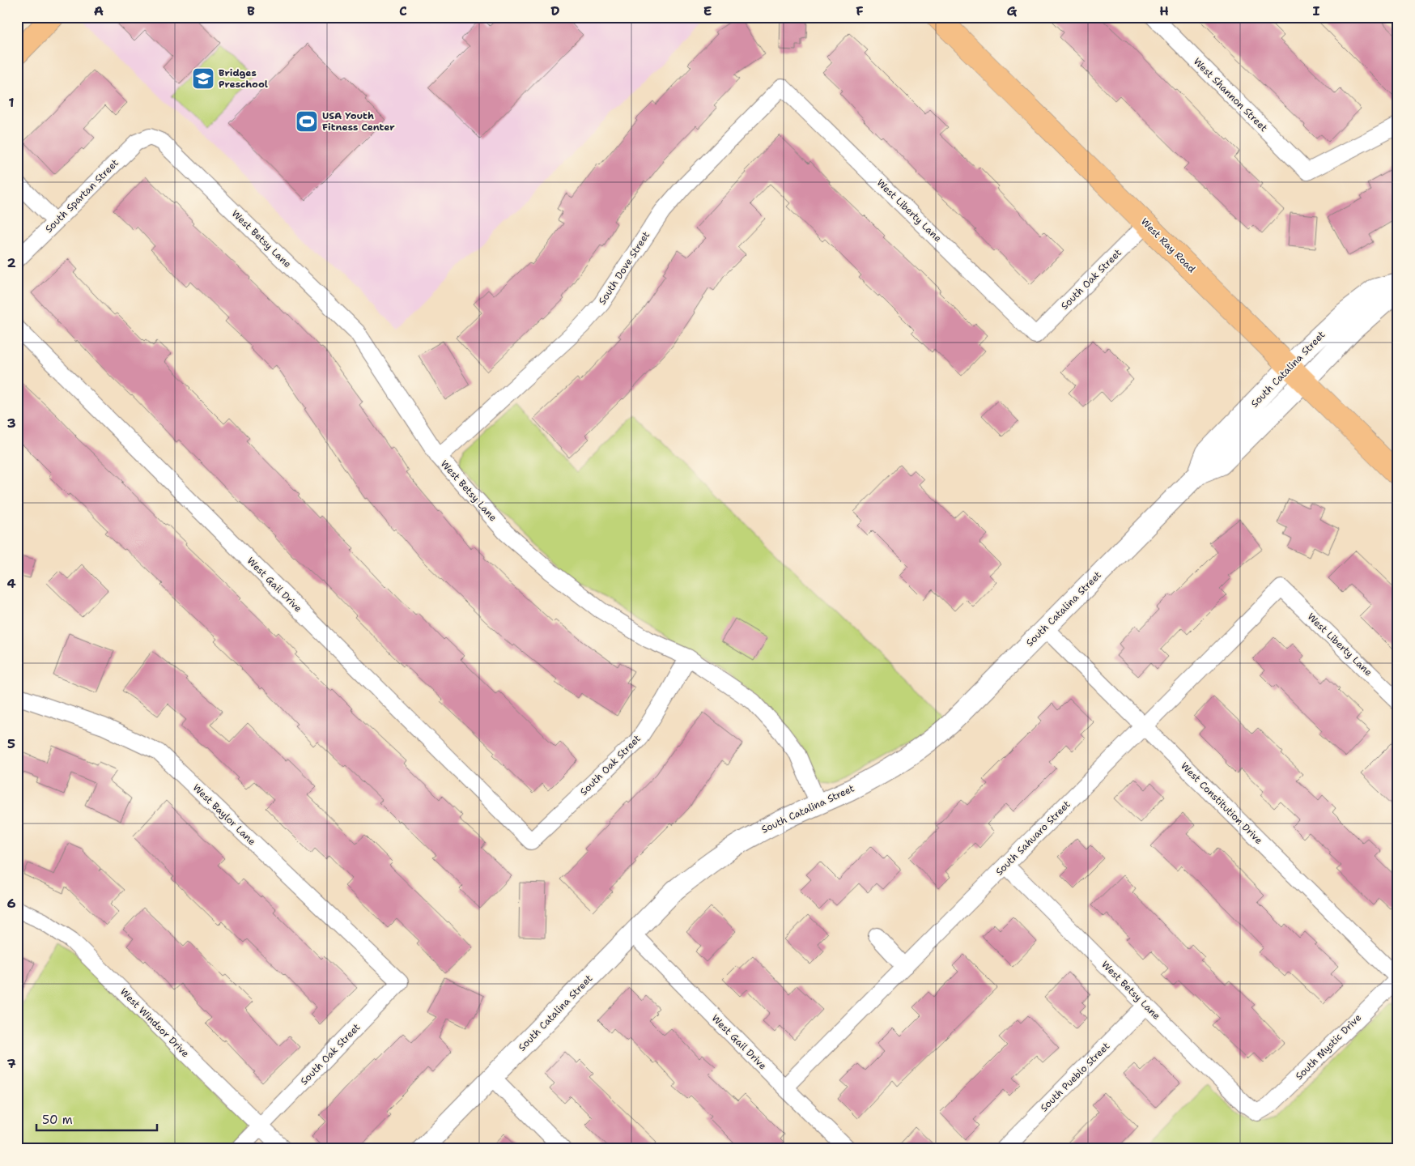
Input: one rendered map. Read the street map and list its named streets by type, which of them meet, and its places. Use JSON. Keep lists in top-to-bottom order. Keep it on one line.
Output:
{"streets":{"main road":["West Ray Road"],"street":["West Shannon Street","South Spartan Street","West Liberty Lane","West Betsy Lane","South Dove Street","South Oak Street","South Catalina Street","West Gail Drive","West Constitution Drive","West Baylor Lane","South Sahuaro Street","West Windsor Drive","South Mystic Drive","South Pueblo Street"]},"crossings":[["South Spartan Street","West Betsy Lane"],["West Liberty Lane","South Dove Street"],["West Liberty Lane","South Oak Street"],["West Liberty Lane","South Sahuaro Street"],["West Betsy Lane","South Dove Street"],["West Betsy Lane","South Oak Street"],["West Betsy Lane","South Catalina Street"],["West Betsy Lane","South Sahuaro Street"],["West Betsy Lane","South Mystic Drive"],["West Betsy Lane","South Pueblo Street"],["West Ray Road","South Oak Street"],["West Ray Road","South Catalina Street"],["South Oak Street","West Gail Drive"],["South Oak Street","West Baylor Lane"],["South Oak Street","West Windsor Drive"],["South Catalina Street","West Gail Drive"],["South Catalina Street","West Constitution Drive"],["West Gail Drive","South Sahuaro Street"],["West Constitution Drive","South Sahuaro Street"],["West Constitution Drive","South Mystic Drive"]],"places":{"school or university":["Bridges Preschool"],"sports":["USA Youth Fitness Center"]},"scale_bar":"50 m","grid":{"columns":["A","B","C","D","E","F","G","H","I"],"rows":["1","2","3","4","5","6","7"]}}
